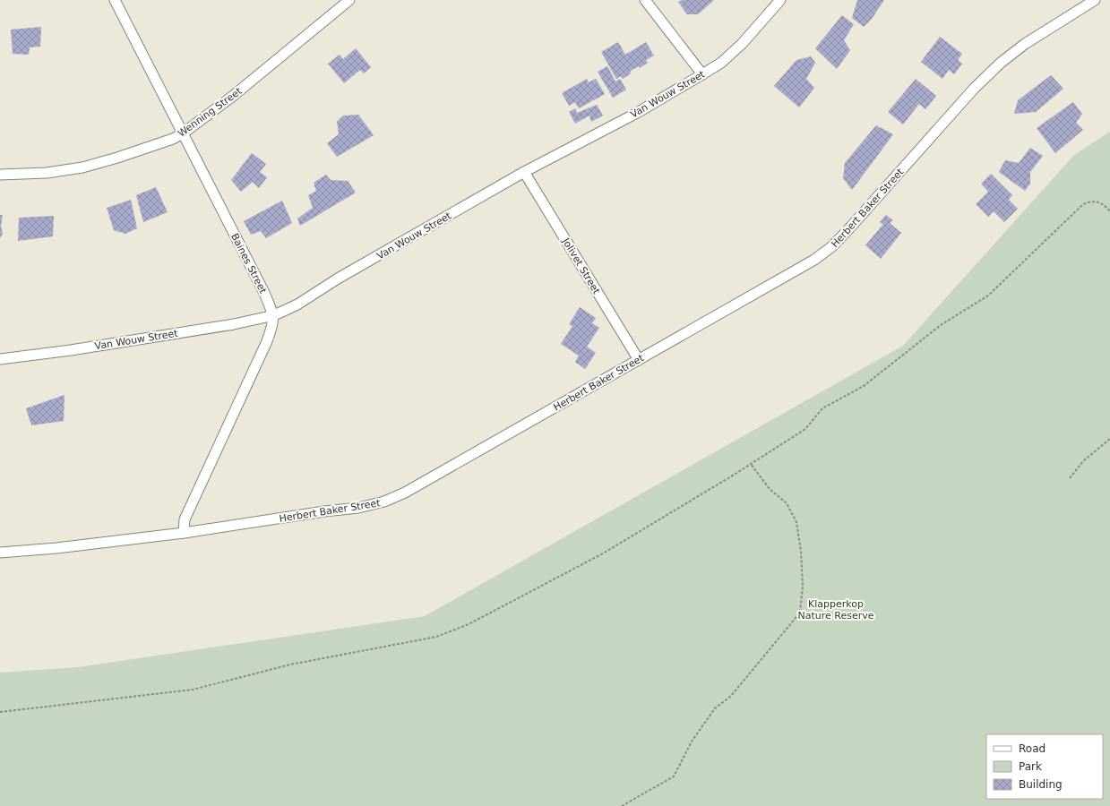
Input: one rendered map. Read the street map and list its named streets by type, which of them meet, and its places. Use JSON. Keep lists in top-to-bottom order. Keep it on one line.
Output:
{"streets":{"street":["Van Wouw Street","Wenning Street","Herbert Baker Street","Baines Street","Jolivet Street"]},"crossings":[["Van Wouw Street","Baines Street"],["Van Wouw Street","Jolivet Street"],["Wenning Street","Baines Street"],["Herbert Baker Street","Jolivet Street"]],"parks":["Klapperkop Nature Reserve"],"legend":["Road","Park","Building"]}
